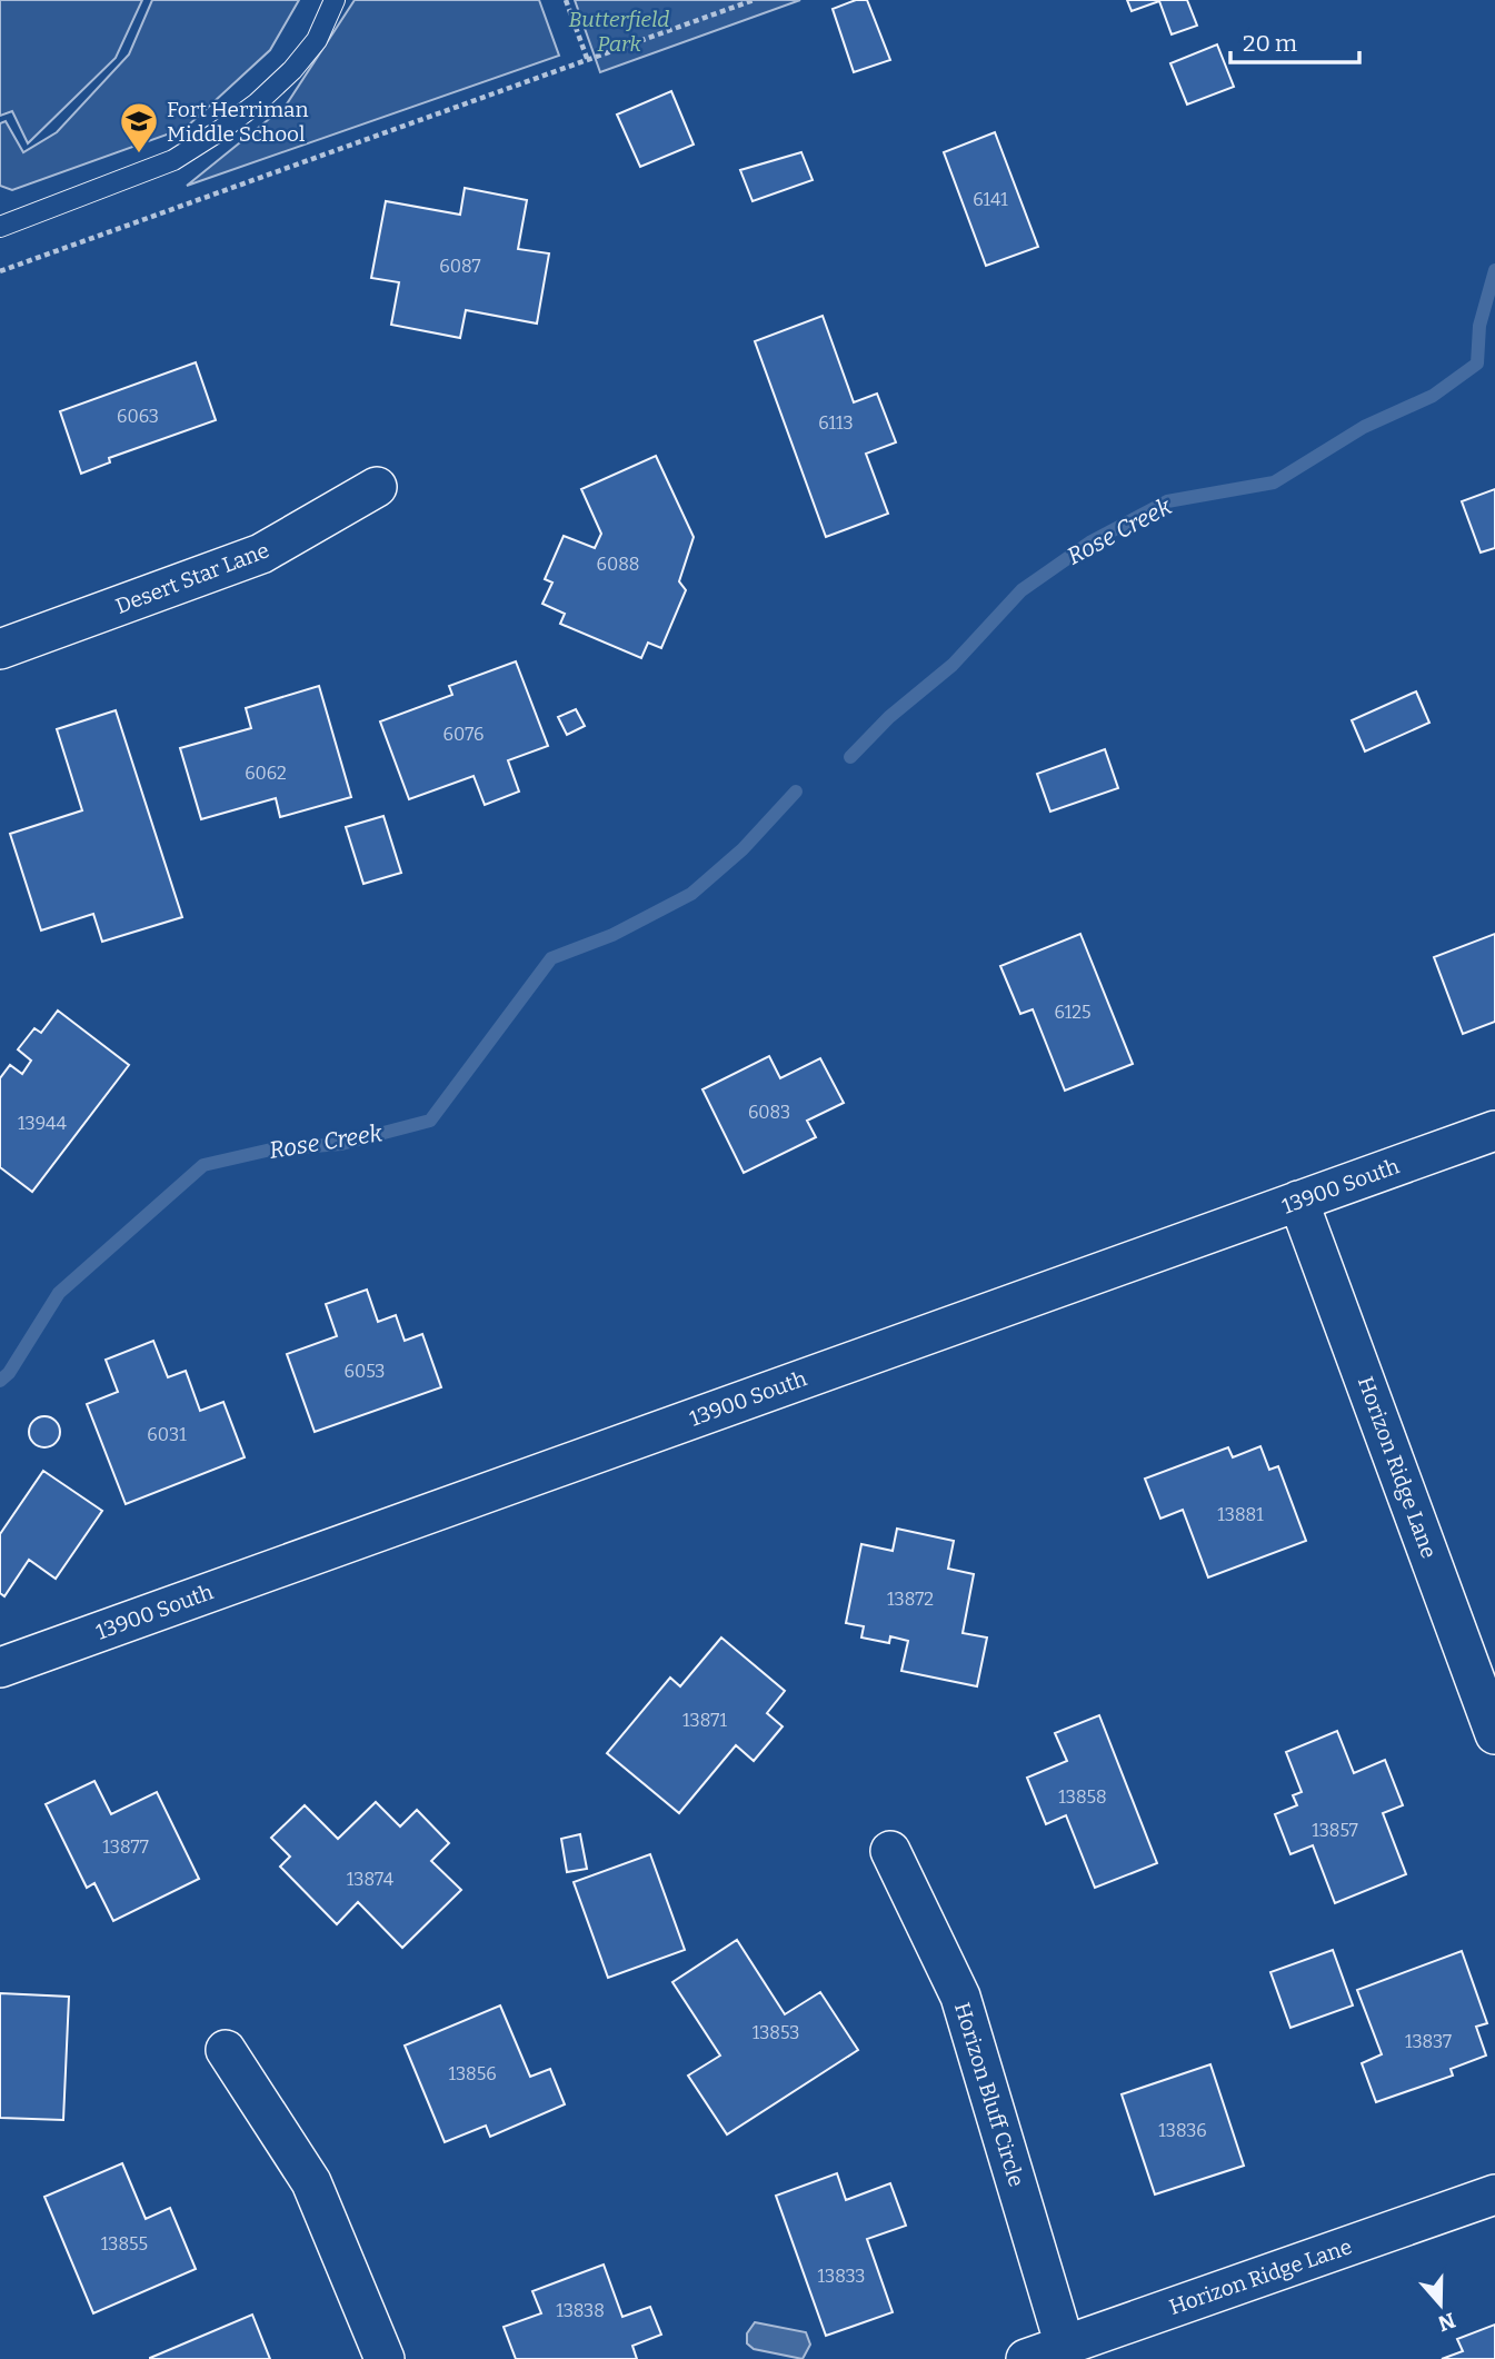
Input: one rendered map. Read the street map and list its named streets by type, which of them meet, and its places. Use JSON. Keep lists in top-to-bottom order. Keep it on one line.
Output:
{"streets":{"street":["Desert Star Lane","13900 South","Horizon Ridge Lane","Horizon Bluff Circle"]},"crossings":[["13900 South","Horizon Ridge Lane"],["Horizon Ridge Lane","Horizon Bluff Circle"]],"water":["Rose Creek"],"parks":["Butterfield Park"],"places":{"school or university":["Fort Herriman Middle School"]},"house_numbers":["6141","6087","6063","6113","6088","6076","6062","6125","6083","13944","6053","6031","13881","13872","13871","13858","13857","13877","13874","13853","13837","13856","13836","13855","13833","13838"],"scale_bar":"20 m","north":"bottom"}
